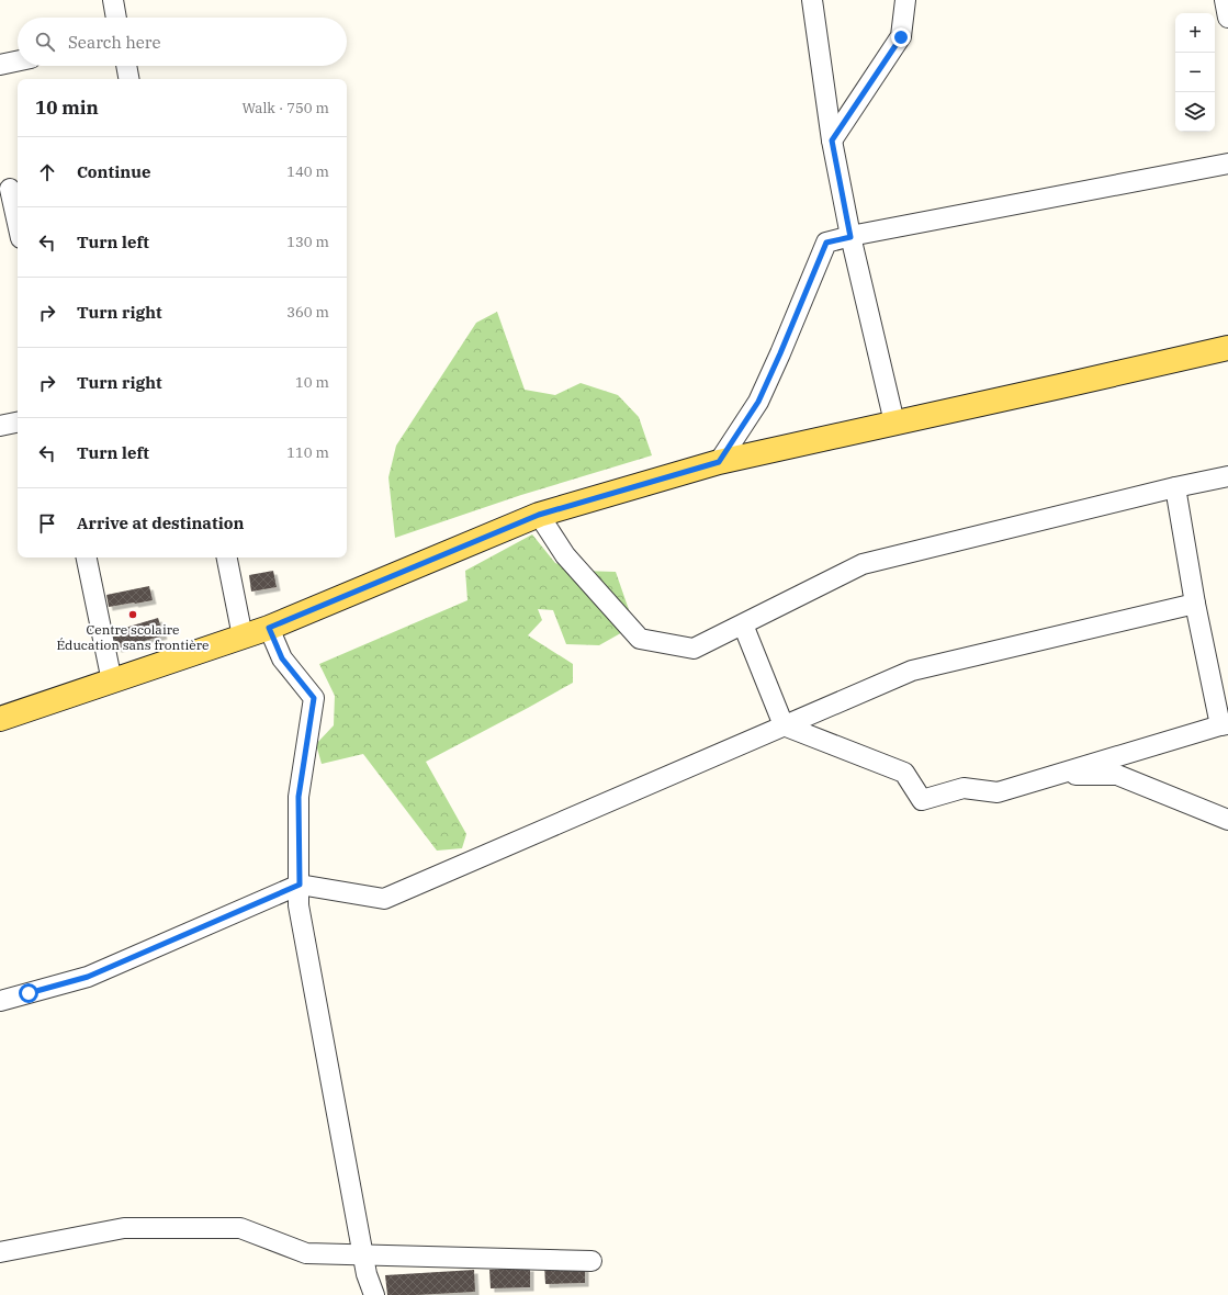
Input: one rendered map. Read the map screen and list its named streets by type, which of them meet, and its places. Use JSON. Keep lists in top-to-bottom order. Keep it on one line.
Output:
{"places":["Centre scolaire Éducation sans frontière"],"page":{"map_buttons":["+","−"],"search":"Search here","heading":["10 min","Walk · 750 m"],"list":[["Continue","140 m"],["Turn left","130 m"],["Turn right","360 m"],["Turn right","10 m"],["Turn left","110 m"],"Arrive at destination"]}}
